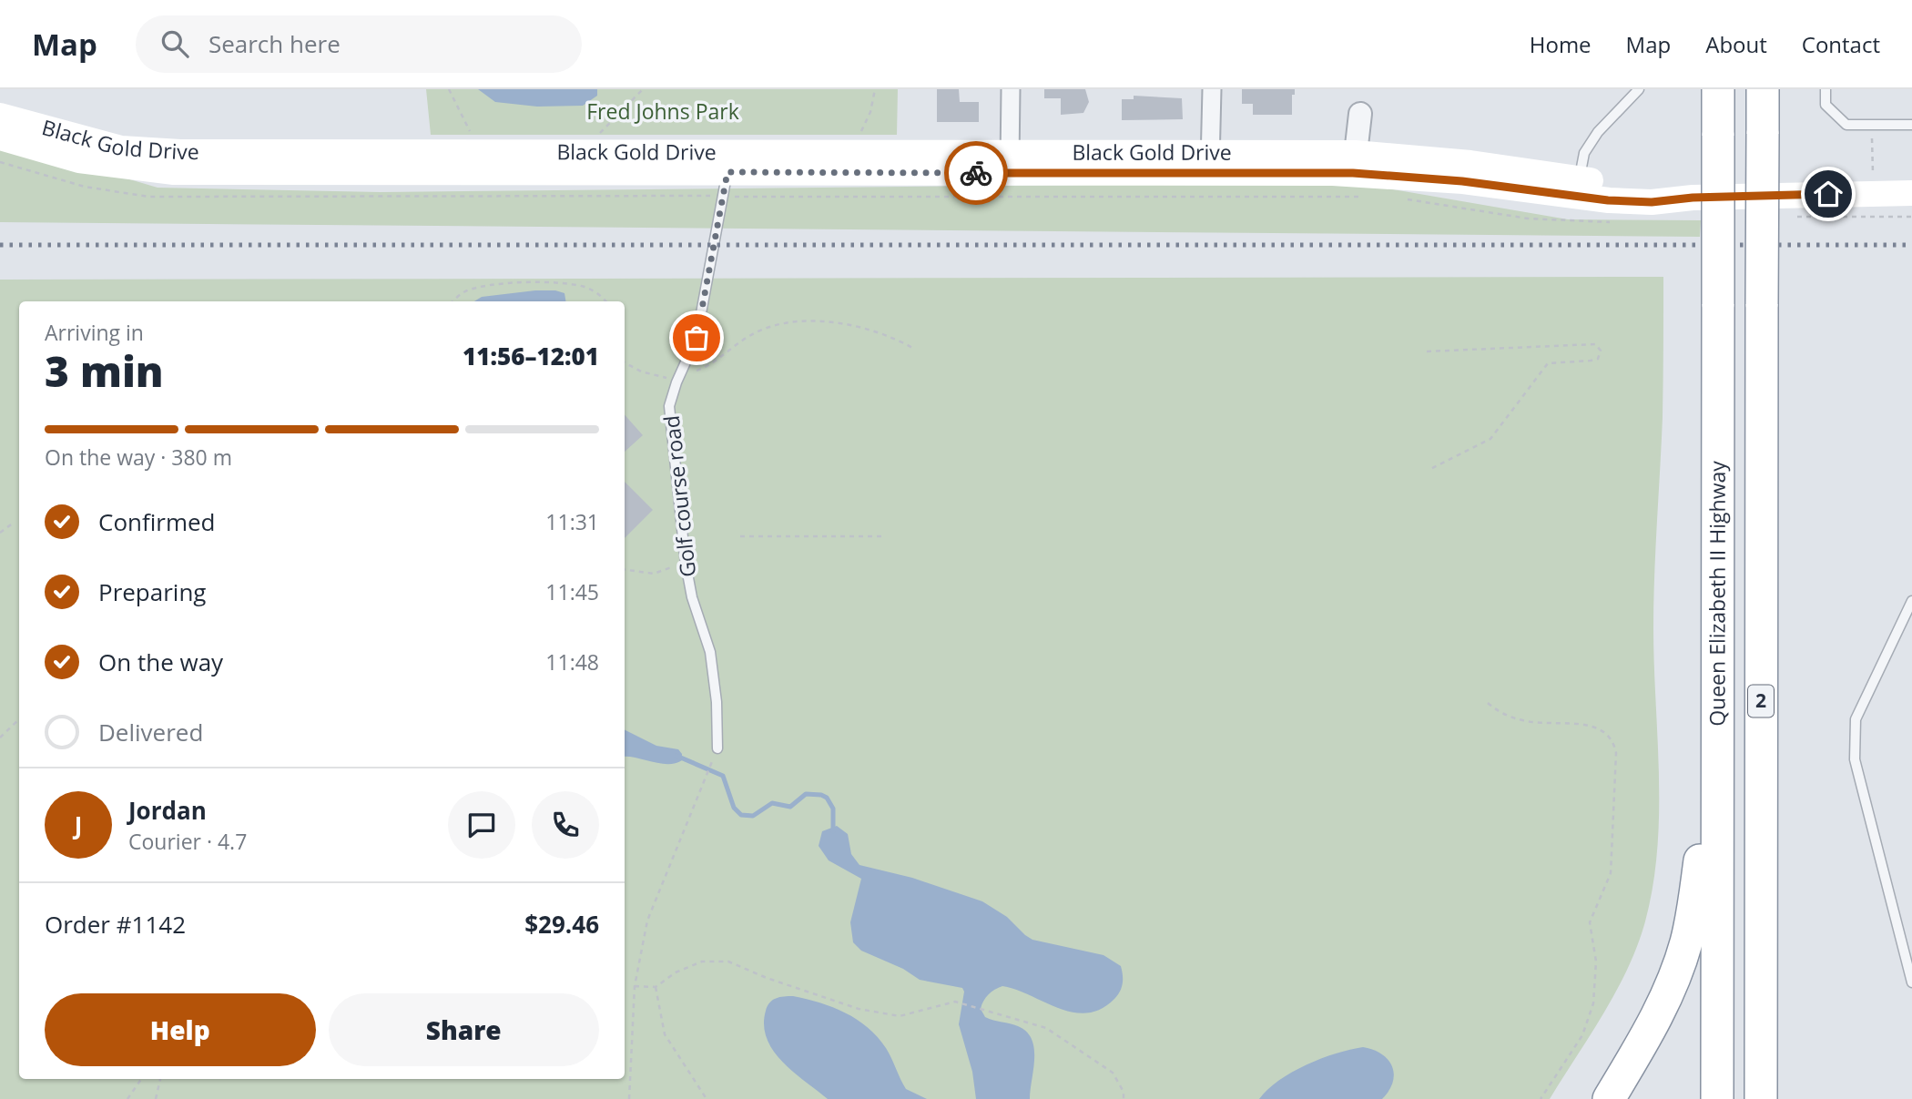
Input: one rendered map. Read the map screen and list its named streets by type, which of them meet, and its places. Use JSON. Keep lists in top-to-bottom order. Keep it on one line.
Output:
{"streets":{"highway":["Queen Elizabeth II Highway","2"],"main road":["Black Gold Drive"],"lane":["Golf course road"]},"crossings":[["Black Gold Drive","Golf course road"]],"parks":["Fred Johns Park"],"page":{"header":"Map","search":"Search here","nav":["Home","Map","About","Contact"],"heading":["3 min","Arriving in","11:56–12:01"],"panel":["Jordan","Courier · 4.7","Order #1142","$29.46"],"bar":"On the way · 380 m","list":[["Confirmed","11:31"],["Preparing","11:45"],["On the way","11:48"],"Delivered"],"round":"J","buttons":["Help","Share"]}}
